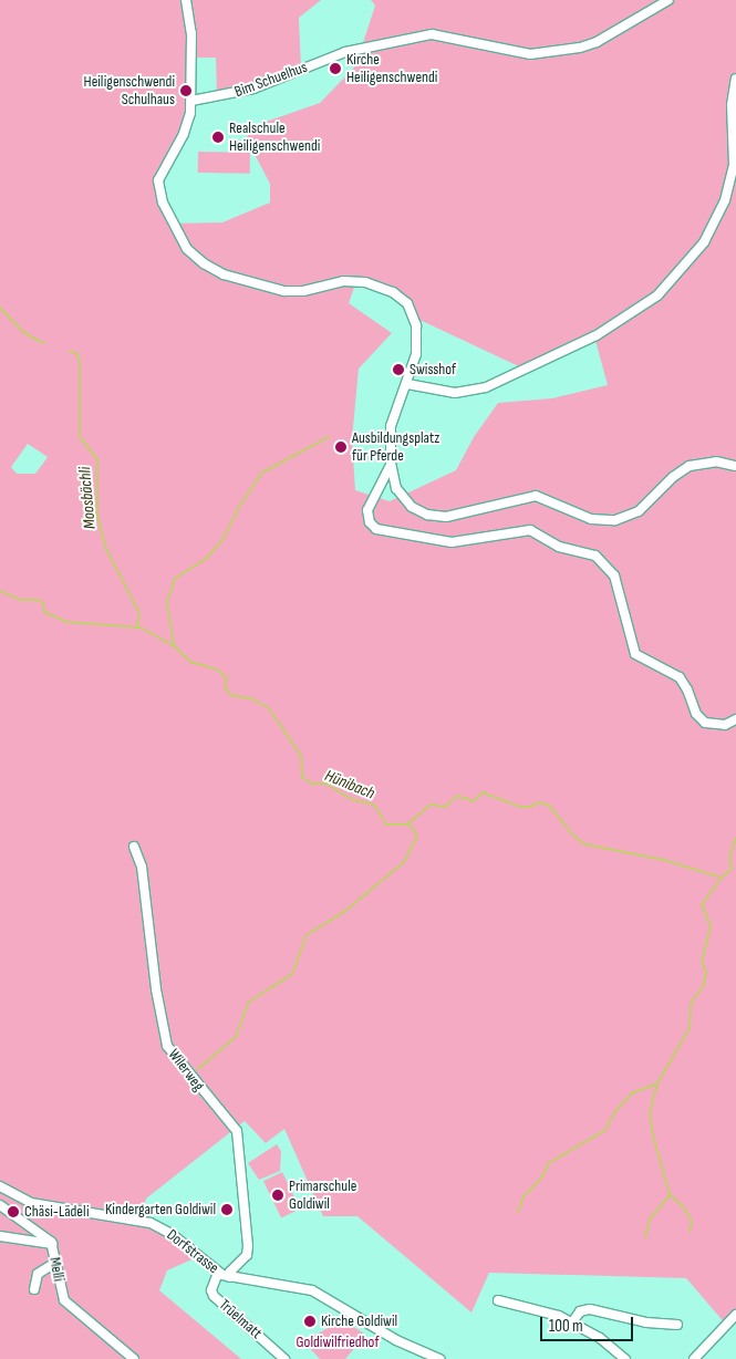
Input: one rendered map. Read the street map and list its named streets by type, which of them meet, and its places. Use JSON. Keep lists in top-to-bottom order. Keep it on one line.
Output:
{"streets":{"street":["Bim Schuelhus","Wilerweg","Dorfstrasse","Melli","Trüelmatt"]},"crossings":[["Wilerweg","Dorfstrasse"],["Dorfstrasse","Trüelmatt"]],"water":["Moosbächli","Hünibach"],"parks":["Goldiwilfriedhof"],"places":["Kirche Heiligenschwendi","Heiligenschwendi Schulhaus","Realschule Heiligenschwendi","Swisshof","Ausbildungsplatz für Pferde","Primarschule Goldiwil","Kindergarten Goldiwil","Chäsi-Lädeli","Kirche Goldiwil"],"scale_bar":"100 m"}
